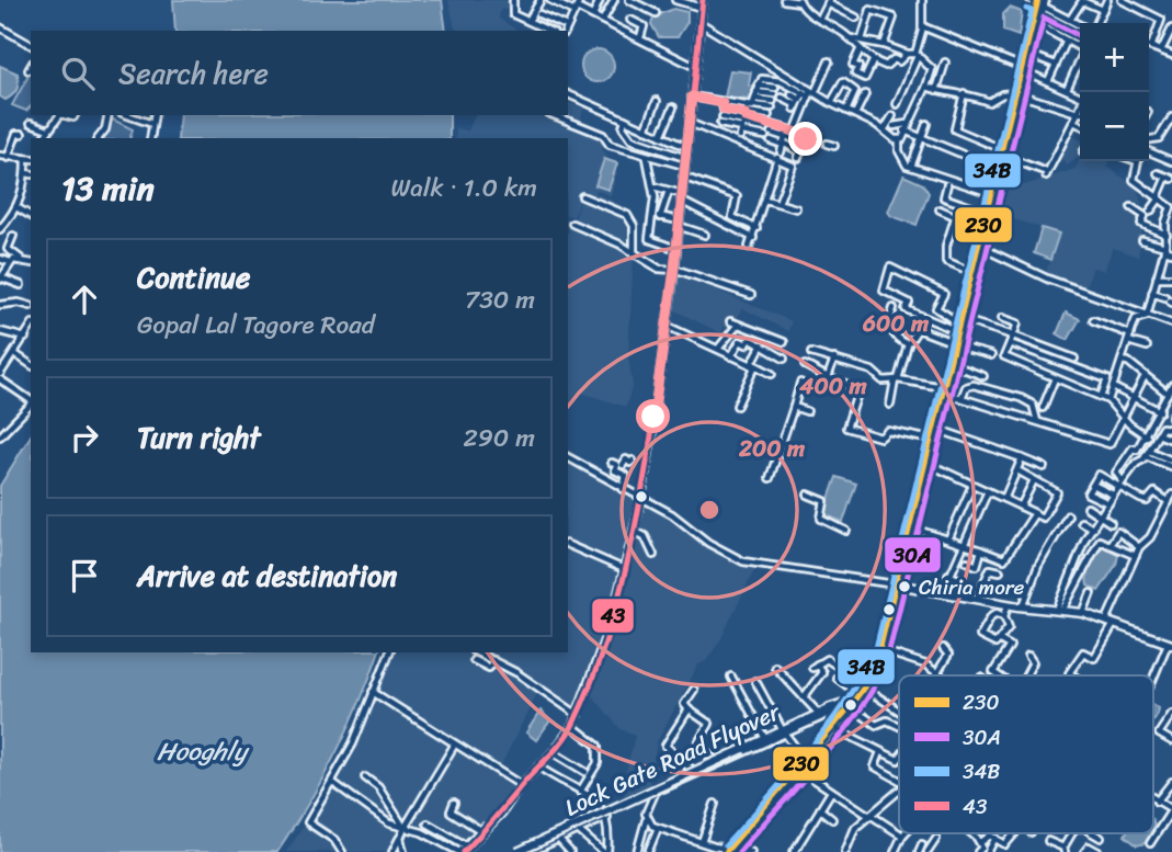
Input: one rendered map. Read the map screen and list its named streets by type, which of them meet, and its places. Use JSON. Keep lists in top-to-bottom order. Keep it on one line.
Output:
{"streets":{"main road":["Lock Gate Road Flyover"]},"water":["Hooghly"],"places":["Chiria more"],"lines":["transit line 230","transit line 43","transit line 34B","transit line 30A"],"legend":["230","30A","34B","43"],"page":{"map_buttons":["+","−"],"search":"Search here","heading":["13 min","Walk · 1.0 km"],"list":[["Continue","Gopal Lal Tagore Road","730 m"],["Turn right","290 m"],"Arrive at destination"]},"rings":["600 m","400 m","200 m"]}
